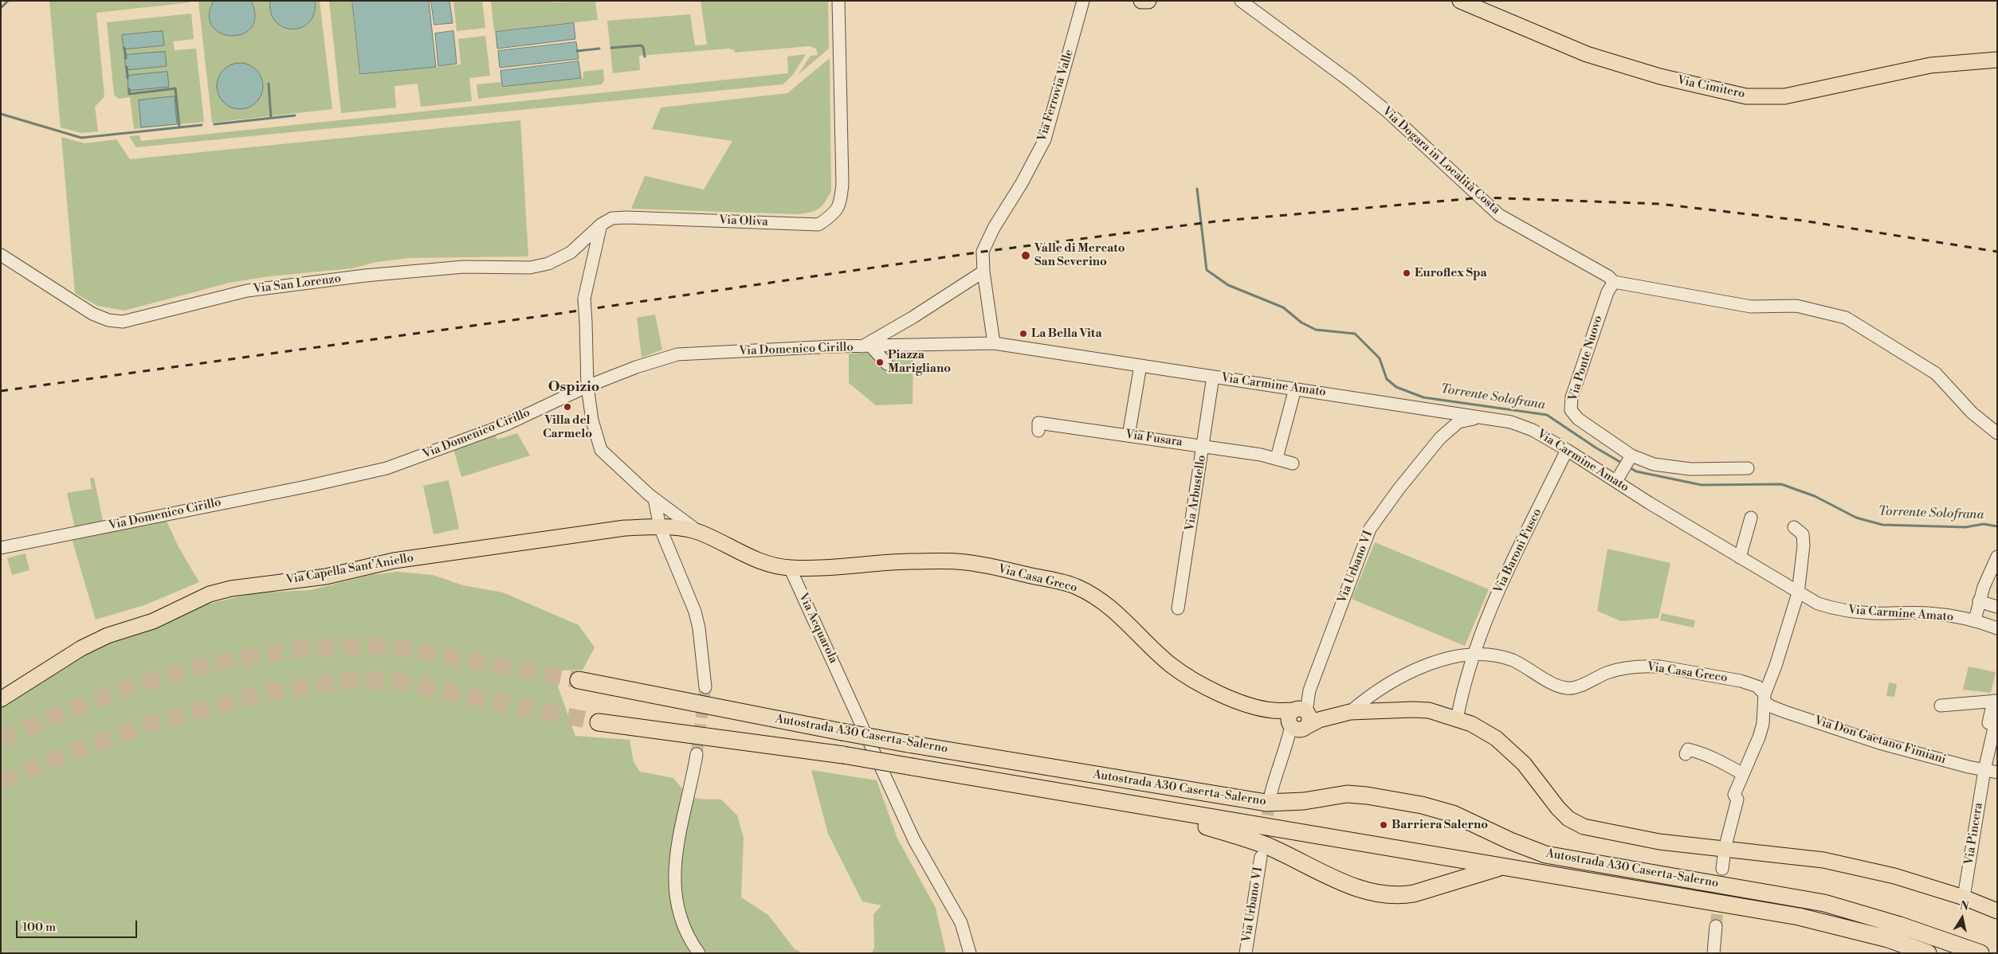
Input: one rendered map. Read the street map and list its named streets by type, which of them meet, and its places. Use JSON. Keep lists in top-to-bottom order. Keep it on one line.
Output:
{"streets":{"highway":["Autostrada A30 Caserta-Salerno"],"main road":["Via Cimitero","Via Capella Sant'Aniello","Via Casa Greco"],"street":["Via Ferrovia Valle","Via Dogara in Località Costa","Via Oliva","Via San Lorenzo","Via Domenico Cirillo","Via Ponte Nuovo","Via Carmine Amato","Via Fusara","Via Arbustello","Via Baroni Fusco","Via Urbano VI","Via Acquarola","Via Don Gaetano Fimiani","Via Pincera"]},"crossings":[["Via Ferrovia Valle","Via Domenico Cirillo"],["Via Dogara in Località Costa","Via Ponte Nuovo"],["Via Oliva","Via San Lorenzo"],["Via Domenico Cirillo","Via Carmine Amato"],["Via Carmine Amato","Via Arbustello"],["Via Carmine Amato","Via Baroni Fusco"],["Via Carmine Amato","Via Urbano VI"],["Via Fusara","Via Arbustello"],["Via Baroni Fusco","Via Casa Greco"],["Via Urbano VI","Via Casa Greco"],["Via Casa Greco","Via Acquarola"],["Via Casa Greco","Via Don Gaetano Fimiani"],["Via Casa Greco","Via Pincera"],["Via Don Gaetano Fimiani","Via Pincera"]],"districts":["Ospizio"],"water":["Torrente Solofrana"],"places":["Valle di Mercato San Severino","Euroflex Spa","La Bella Vita","Piazza Marigliano","Villa del Carmelo","Barriera Salerno"],"scale_bar":"100 m","north":"top"}
